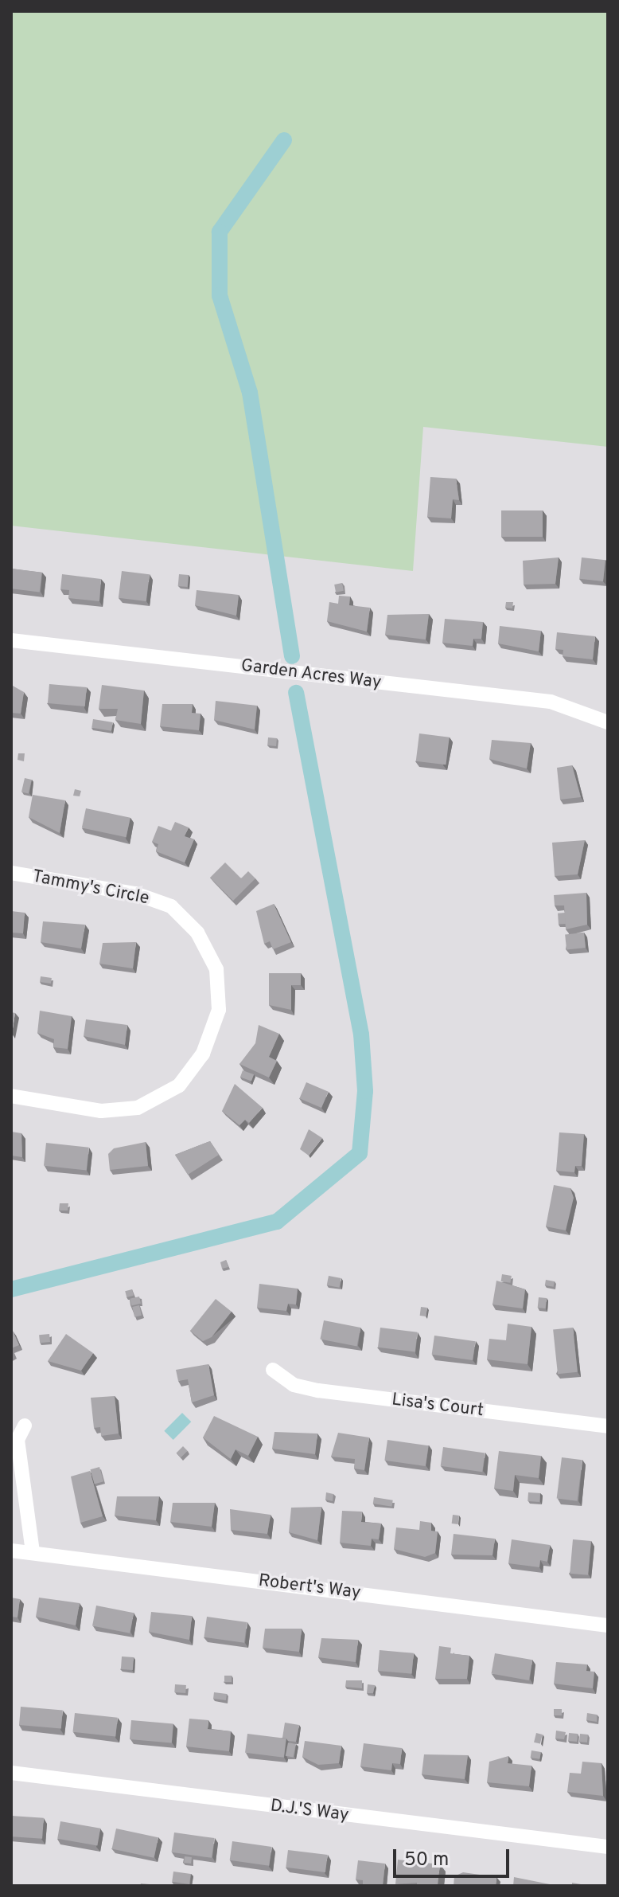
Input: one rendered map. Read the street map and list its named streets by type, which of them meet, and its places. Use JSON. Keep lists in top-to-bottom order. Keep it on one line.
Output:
{"streets":{"street":["Garden Acres Way","Tammy's Circle","Lisa's Court","Robert's Way","D.J.'S Way"]},"scale_bar":"50 m"}
